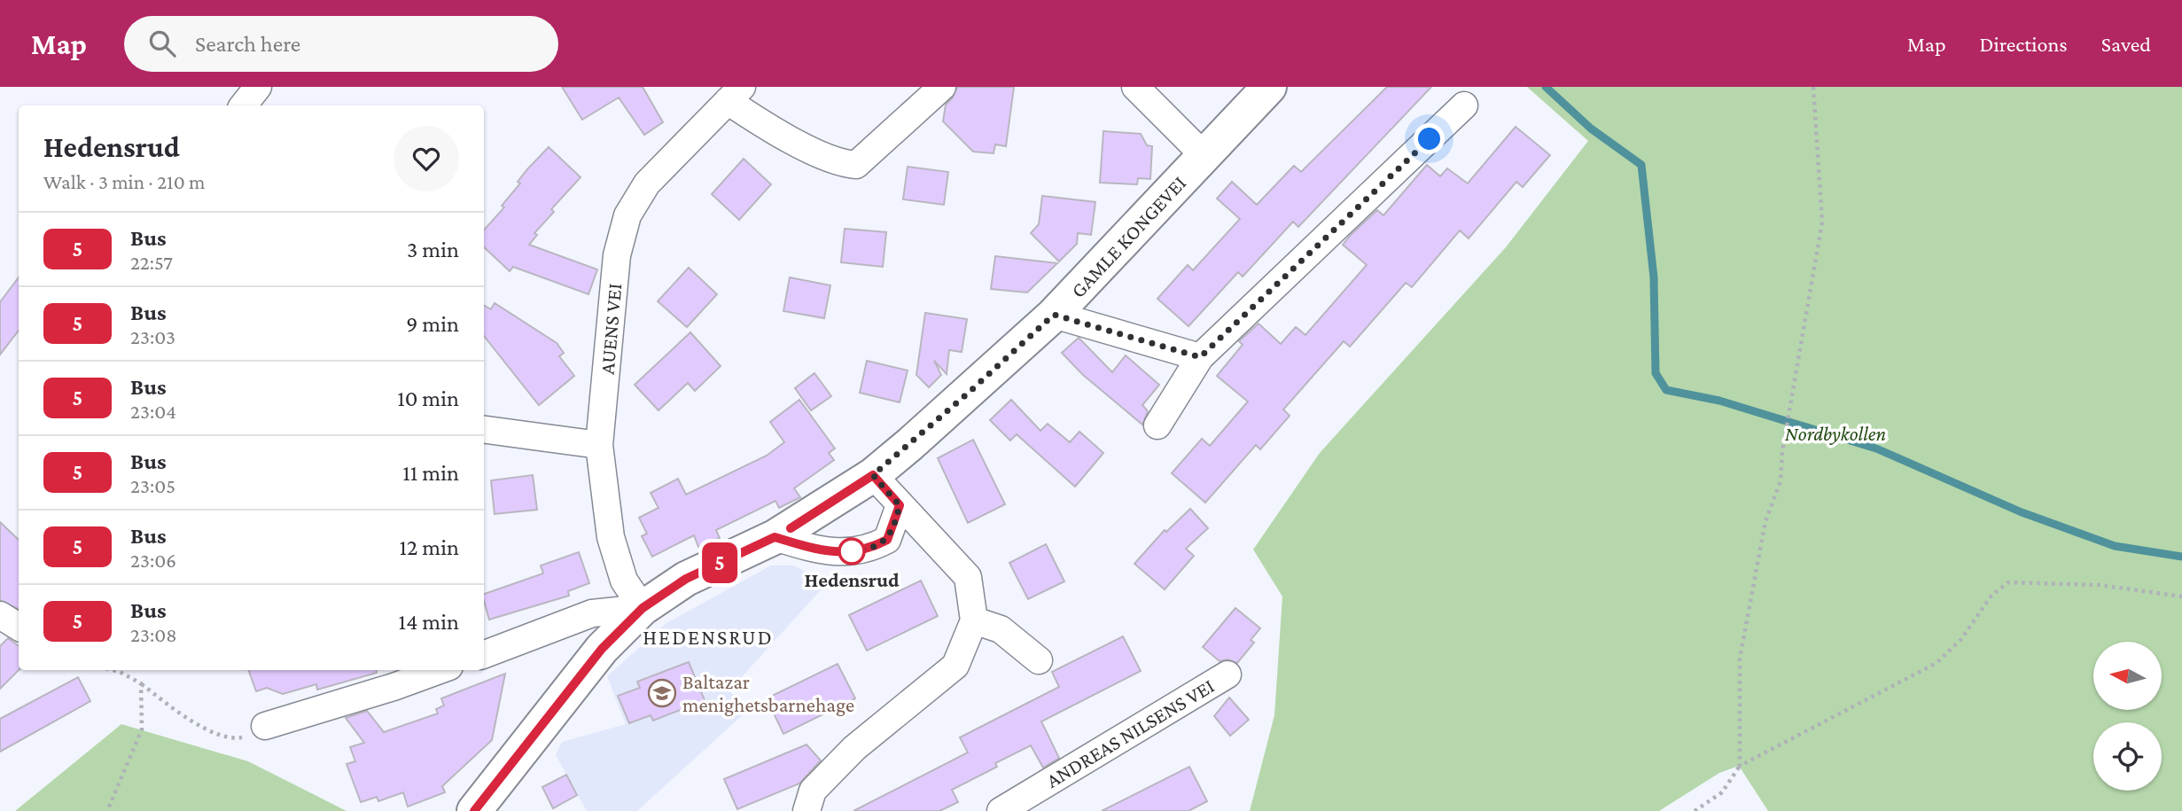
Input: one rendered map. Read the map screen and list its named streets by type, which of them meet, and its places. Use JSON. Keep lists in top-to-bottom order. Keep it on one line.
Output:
{"streets":{"main road":["GAMLE KONGEVEI"],"street":["AUENS VEI","ANDREAS NILSENS VEI"]},"crossings":[["GAMLE KONGEVEI","AUENS VEI"]],"districts":["HEDENSRUD"],"parks":["Nordbykollen"],"places":{"other":["Hedensrud"],"school or university":["Baltazar menighetsbarnehage"]},"lines":["bus line 5"],"north":"left","page":{"header":"Map","search":"Search here","nav":["Map","Directions","Saved"],"on_map":"5","heading":["Hedensrud","Walk · 3 min · 210 m"],"list":[{"mark":"5","name":"Bus","note":"22:57","value":"3 min"},{"mark":"5","name":"Bus","note":"23:03","value":"9 min"},{"mark":"5","name":"Bus","note":"23:04","value":"10 min"},{"mark":"5","name":"Bus","note":"23:05","value":"11 min"},{"mark":"5","name":"Bus","note":"23:06","value":"12 min"},{"mark":"5","name":"Bus","note":"23:08","value":"14 min"}]}}
